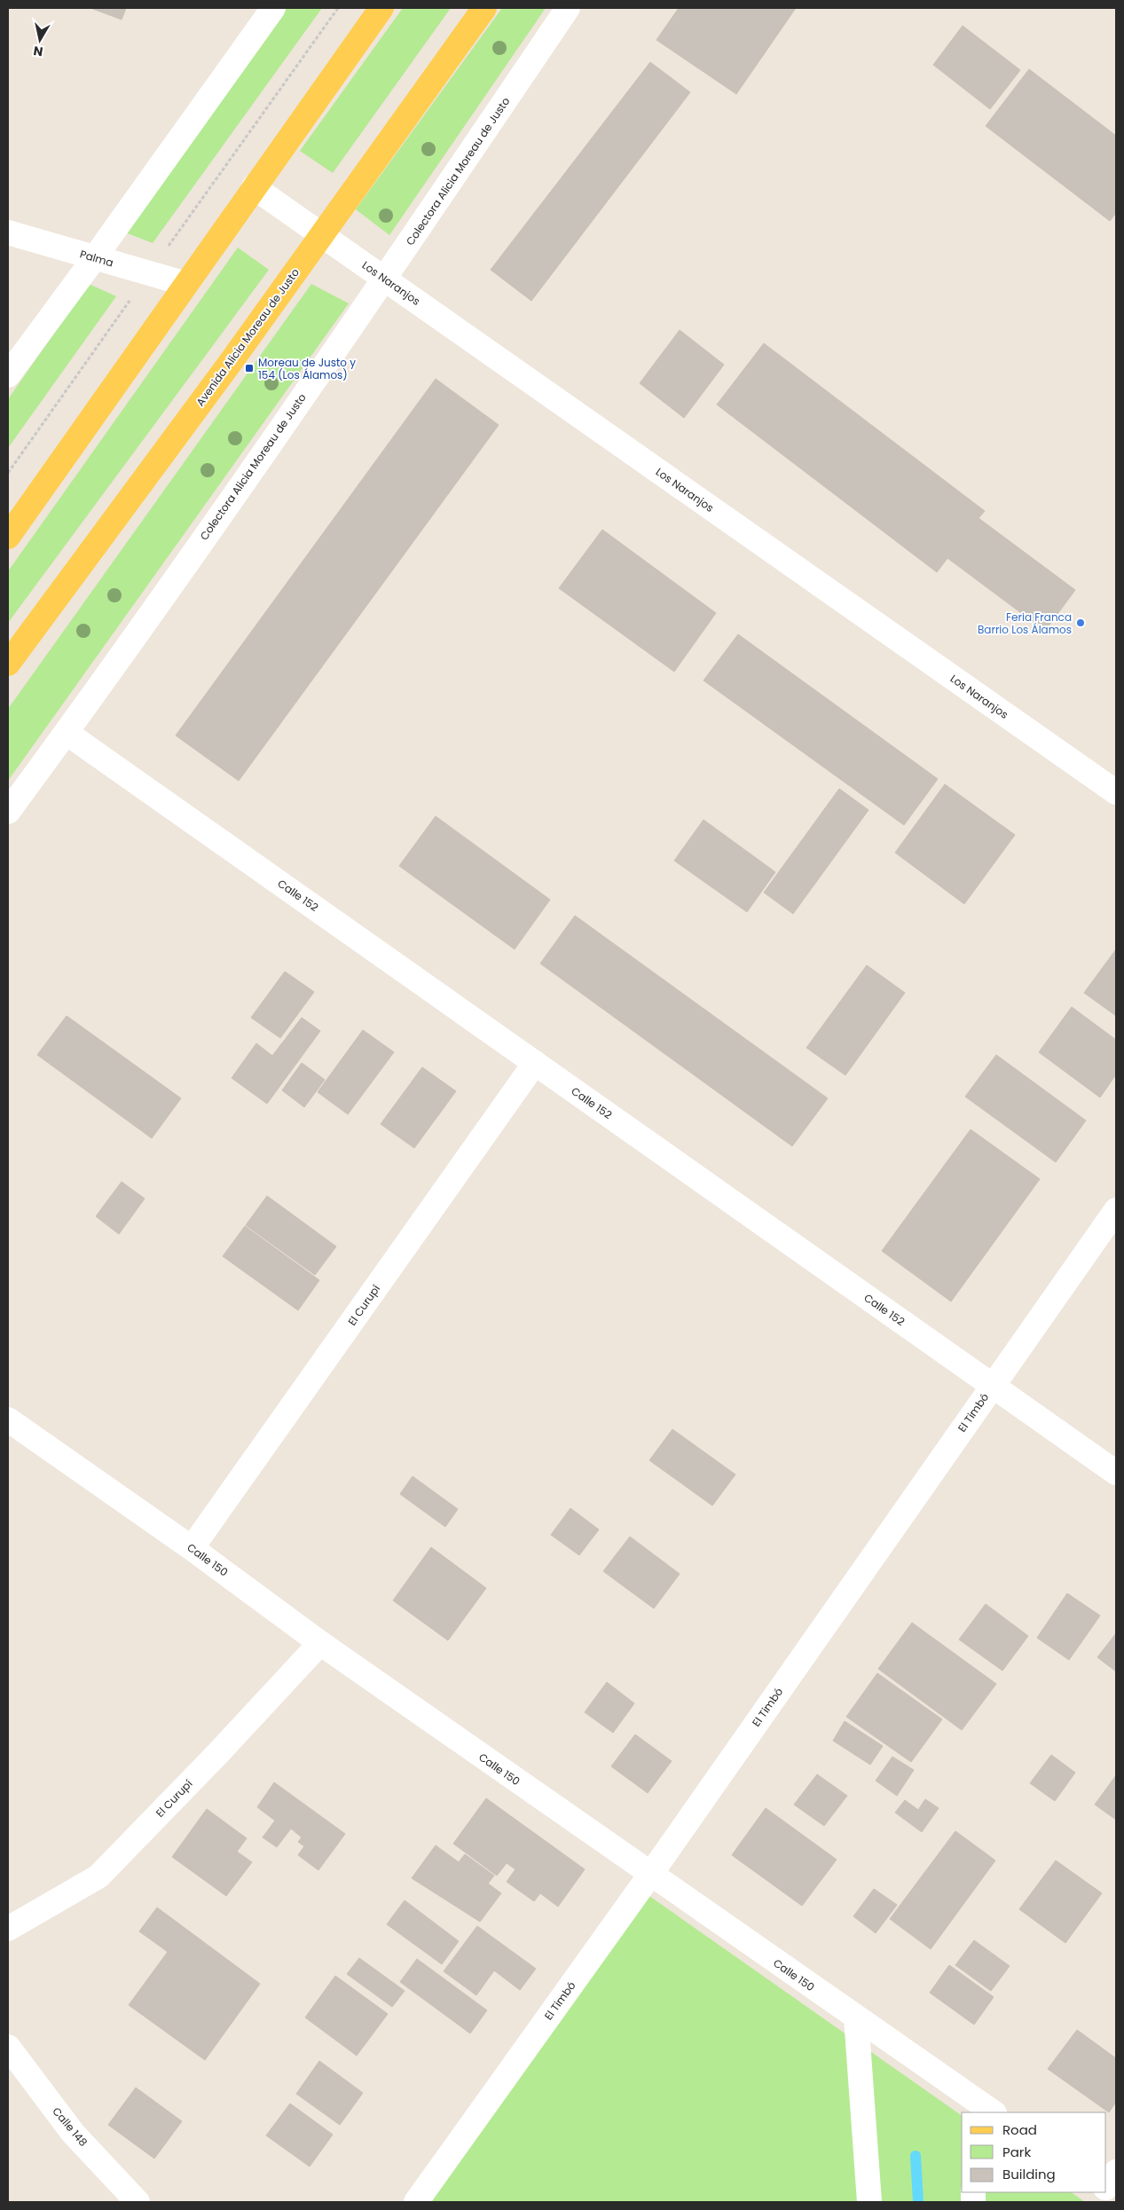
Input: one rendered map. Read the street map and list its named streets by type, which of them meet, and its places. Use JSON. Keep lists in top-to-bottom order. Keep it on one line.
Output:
{"streets":{"main road":["Avenida Alicia Moreau de Justo"],"street":["Colectora Alicia Moreau de Justo","Palma","Los Naranjos","Calle 152","El Curupí","El Timbó","Calle 150","Calle 148"]},"crossings":[["Colectora Alicia Moreau de Justo","Los Naranjos"],["Colectora Alicia Moreau de Justo","Calle 152"],["Los Naranjos","Avenida Alicia Moreau de Justo"],["Calle 152","El Curupí"],["Calle 152","El Timbó"],["El Curupí","Calle 150"],["El Timbó","Calle 150"]],"places":{"transit":["Moreau de Justo y 154 (Los Álamos)"],"other":["Feria Franca Barrio Los Álamos"]},"legend":["Road","Park","Building"],"north":"bottom"}
